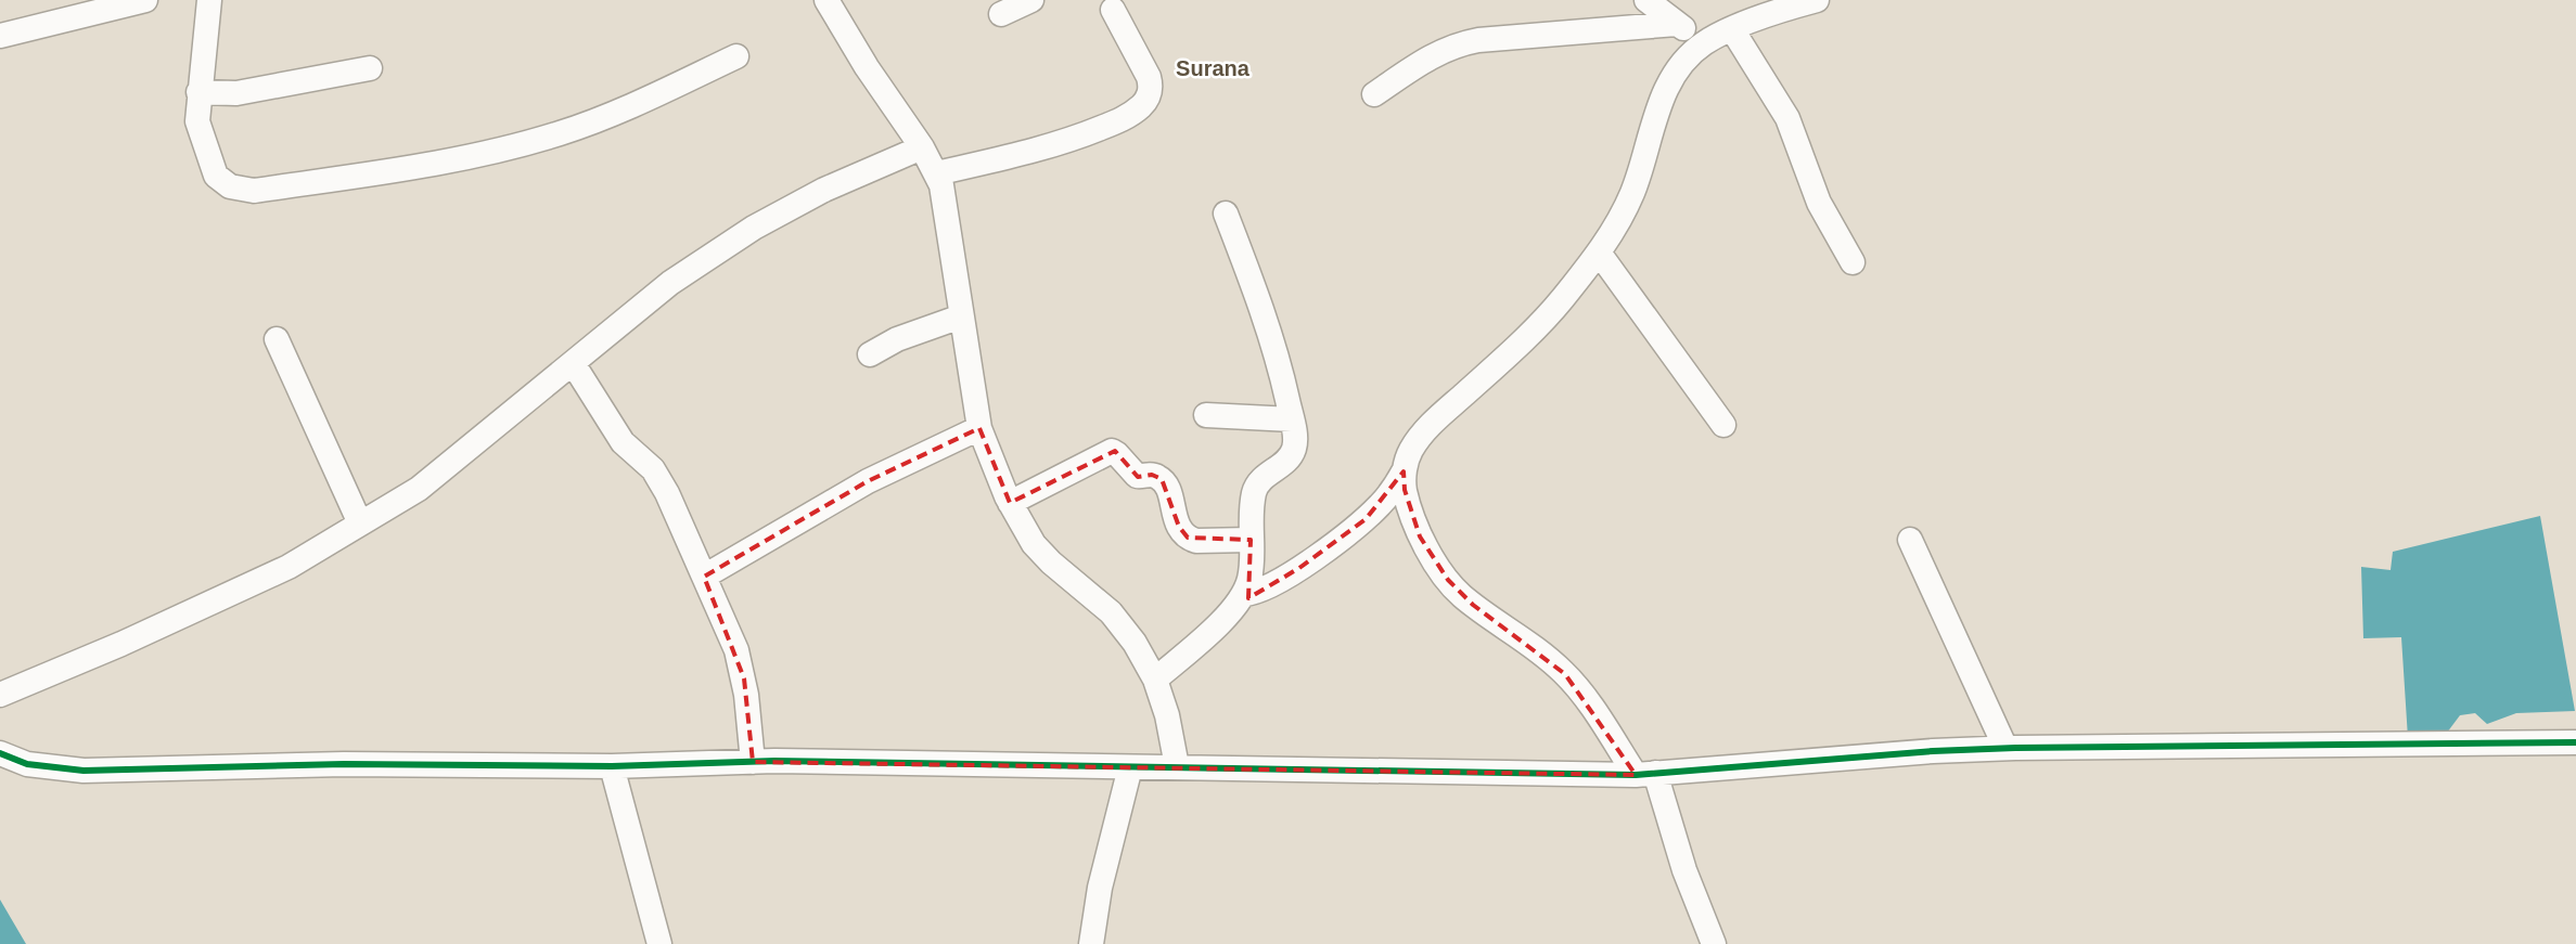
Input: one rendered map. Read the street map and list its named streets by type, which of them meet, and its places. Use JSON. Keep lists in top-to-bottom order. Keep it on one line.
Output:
{"districts":["Surana"]}
